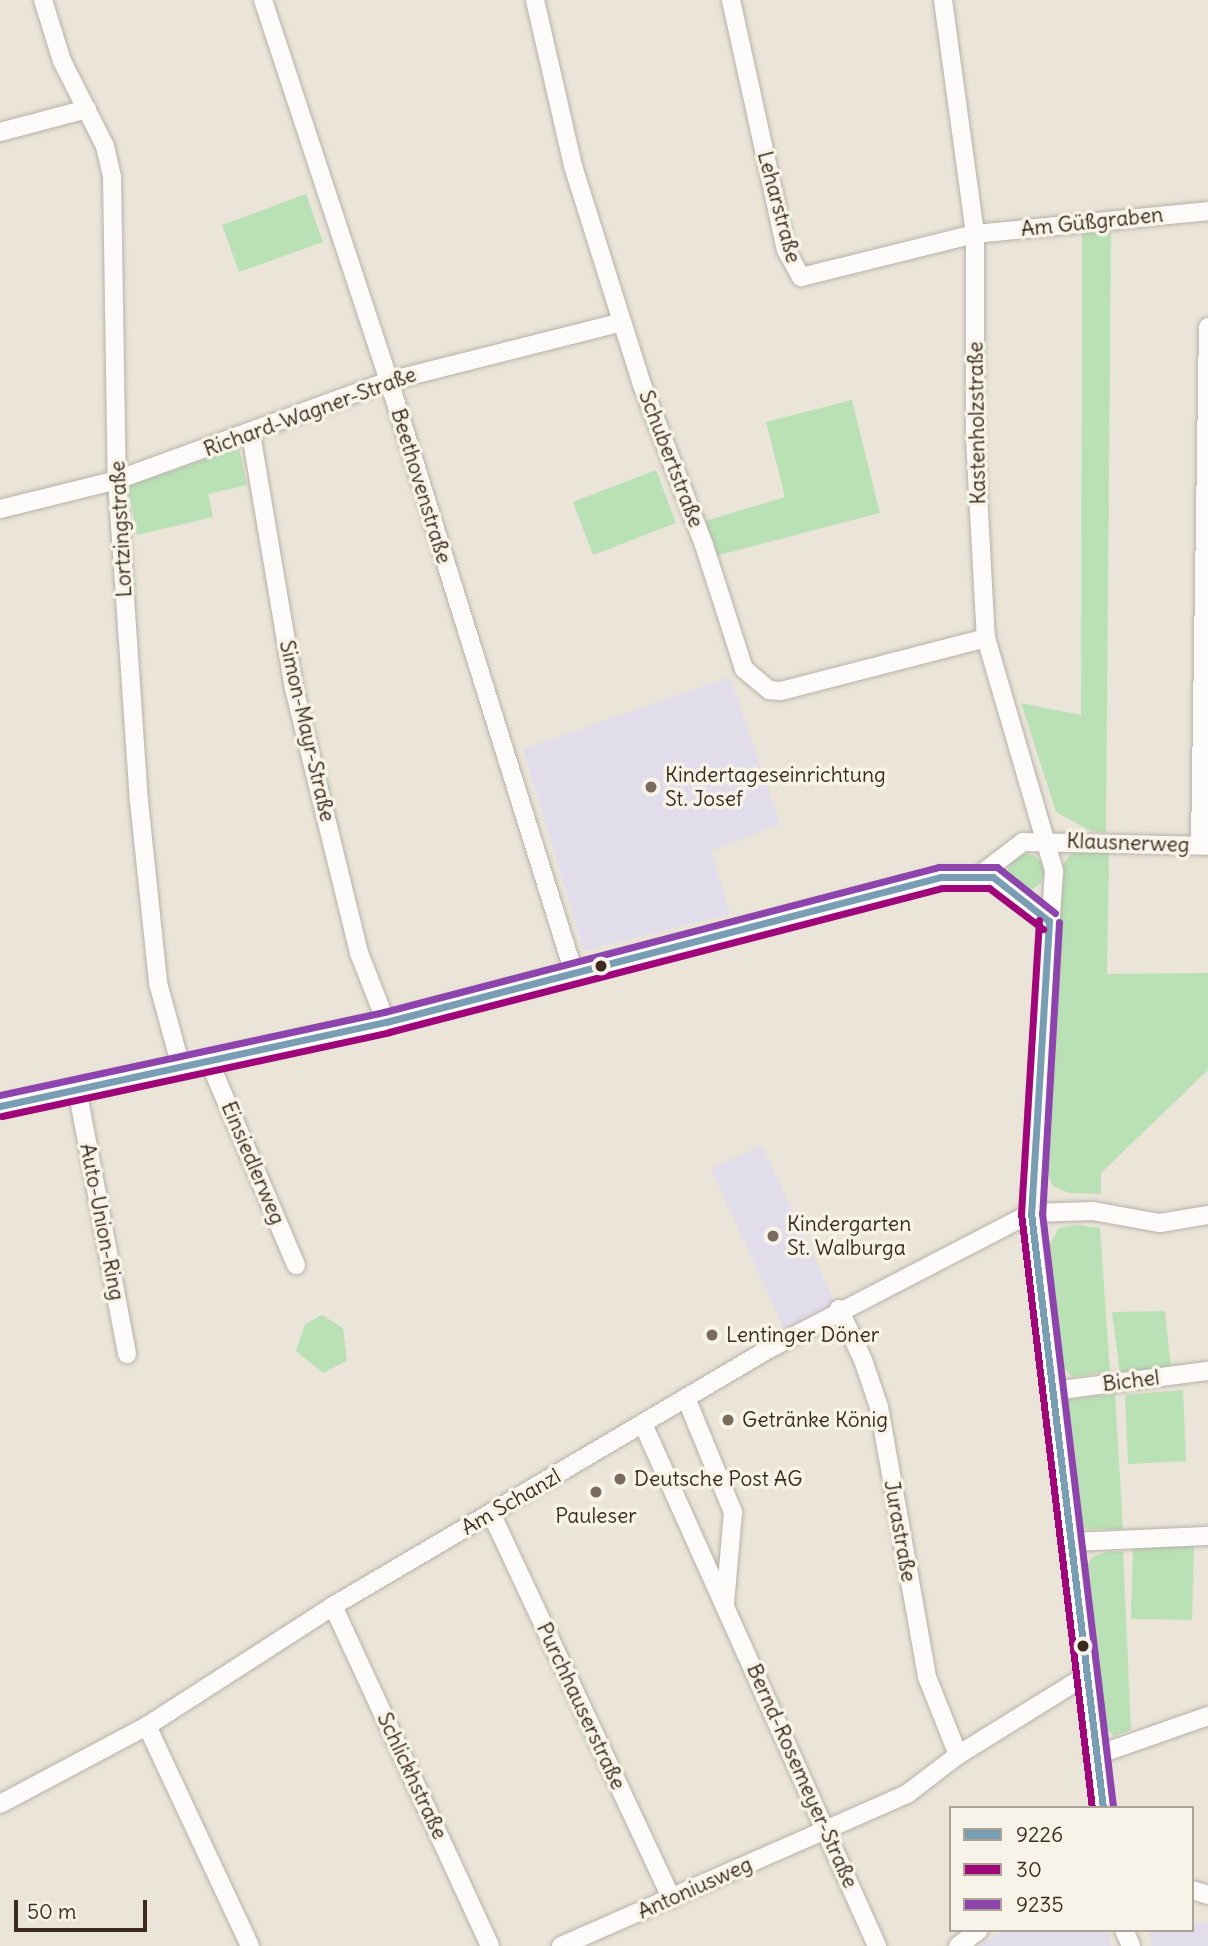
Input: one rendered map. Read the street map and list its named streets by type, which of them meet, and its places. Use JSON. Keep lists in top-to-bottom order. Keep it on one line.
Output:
{"streets":{"street":["Leharstraße","Am Güßgraben","Richard-Wagner-Straße","Kastenholzstraße","Schubertstraße","Beethovenstraße","Lortzingstraße","Simon-Mayr-Straße","Klausnerweg","Einsiedlerweg","Auto-Union-Ring","Bichel","Am Schanzl","Jurastraße","Purchhauserstraße","Schlickhstraße","Bernd-Rosemeyer-Straße","Antoniusweg"]},"crossings":[["Leharstraße","Am Güßgraben"],["Leharstraße","Kastenholzstraße"],["Am Güßgraben","Kastenholzstraße"],["Richard-Wagner-Straße","Schubertstraße"],["Richard-Wagner-Straße","Beethovenstraße"],["Richard-Wagner-Straße","Lortzingstraße"],["Richard-Wagner-Straße","Simon-Mayr-Straße"],["Kastenholzstraße","Schubertstraße"],["Kastenholzstraße","Klausnerweg"],["Am Schanzl","Jurastraße"],["Am Schanzl","Purchhauserstraße"],["Am Schanzl","Schlickhstraße"],["Am Schanzl","Bernd-Rosemeyer-Straße"],["Purchhauserstraße","Antoniusweg"],["Bernd-Rosemeyer-Straße","Antoniusweg"]],"places":["Kindertageseinrichtung St. Josef","Kindergarten St. Walburga","Lentinger Döner","Getränke König","Deutsche Post AG","Pauleser"],"lines":["transit line 9235","transit line 9226","transit line 30"],"legend":["9226","30","9235"],"scale_bar":"50 m"}
